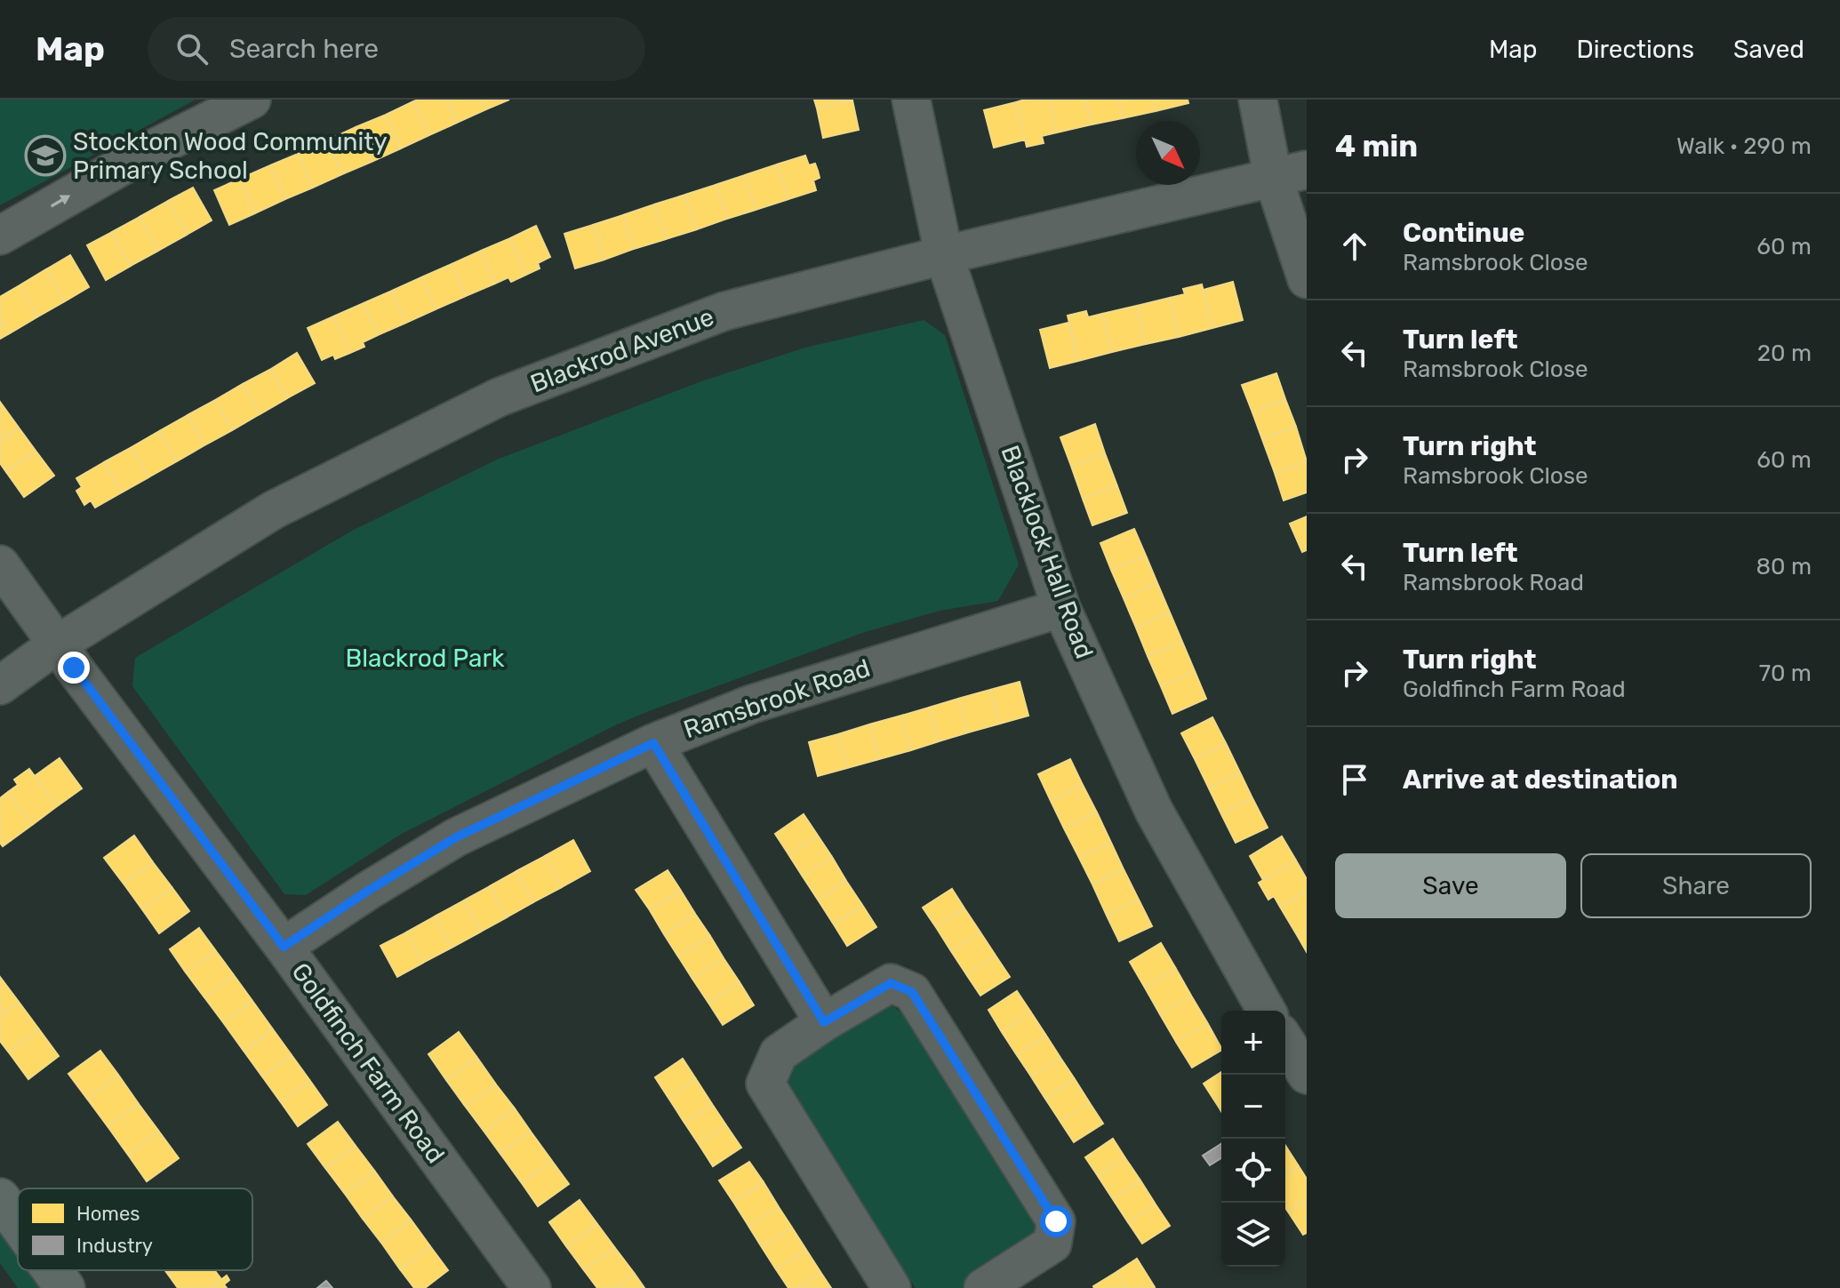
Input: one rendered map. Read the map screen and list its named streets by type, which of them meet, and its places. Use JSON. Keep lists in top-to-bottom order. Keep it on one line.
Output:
{"streets":{"street":["Blackrod Avenue","Blacklock Hall Road","Ramsbrook Road","Goldfinch Farm Road"]},"crossings":[["Blackrod Avenue","Blacklock Hall Road"],["Blackrod Avenue","Goldfinch Farm Road"],["Blacklock Hall Road","Ramsbrook Road"],["Ramsbrook Road","Goldfinch Farm Road"]],"parks":["Blackrod Park"],"places":{"school or university":["Stockton Wood Community Primary School"]},"legend":["Homes","Industry"],"north":"bottom right","page":{"header":"Map","search":"Search here","nav":["Map","Directions","Saved"],"heading":["4 min","Walk · 290 m"],"list":[["Continue","Ramsbrook Close","60 m"],["Turn left","Ramsbrook Close","20 m"],["Turn right","Ramsbrook Close","60 m"],["Turn left","Ramsbrook Road","80 m"],["Turn right","Goldfinch Farm Road","70 m"],"Arrive at destination"],"buttons":["Save","Share"],"map_buttons":["+","−"]}}
